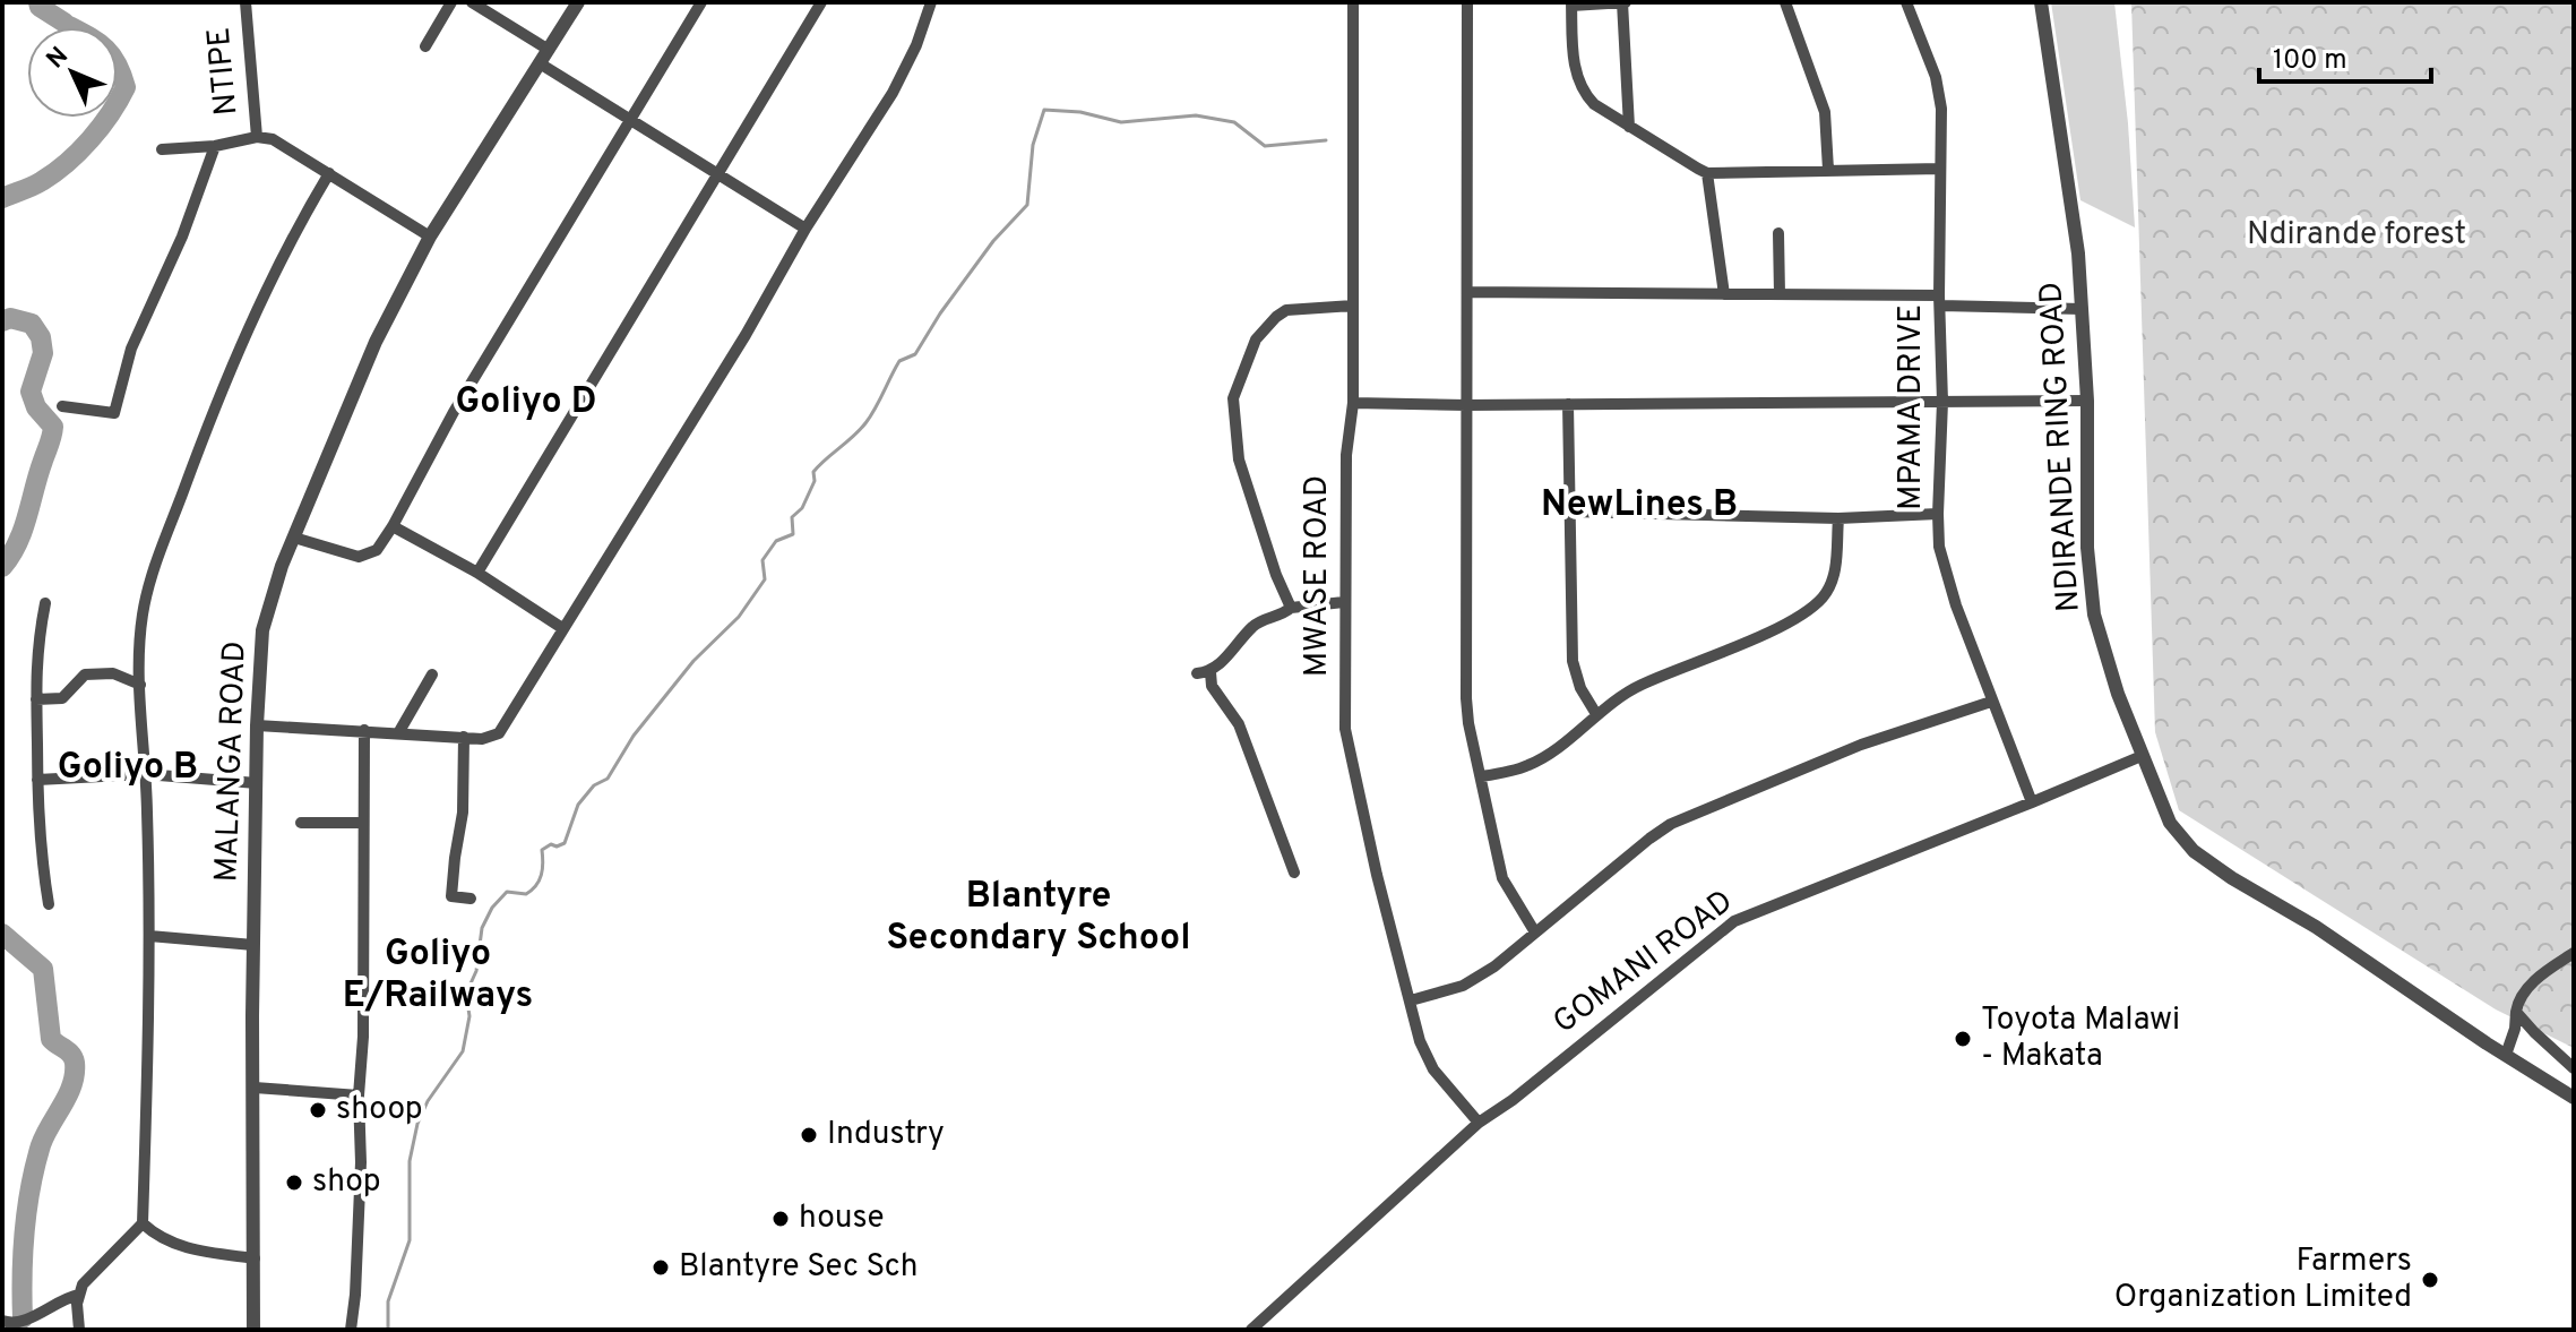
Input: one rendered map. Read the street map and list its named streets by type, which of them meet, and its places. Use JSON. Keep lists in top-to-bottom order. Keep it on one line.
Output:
{"streets":{"street":["NTIPE","MPAMA DRIVE","NDIRANDE RING ROAD","MWASE ROAD","MALANGA ROAD","GOMANI ROAD"]},"crossings":[["MPAMA DRIVE","GOMANI ROAD"],["NDIRANDE RING ROAD","GOMANI ROAD"],["MWASE ROAD","GOMANI ROAD"]],"districts":["Goliyo D","NewLines B","Goliyo B","Blantyre Secondary School","Goliyo E/Railways"],"parks":["Ndirande forest"],"places":["Toyota Malawi - Makata","shoop","Industry","shop","house","Blantyre Sec Sch","Farmers Organization Limited"],"scale_bar":"100 m","north":"top left"}
